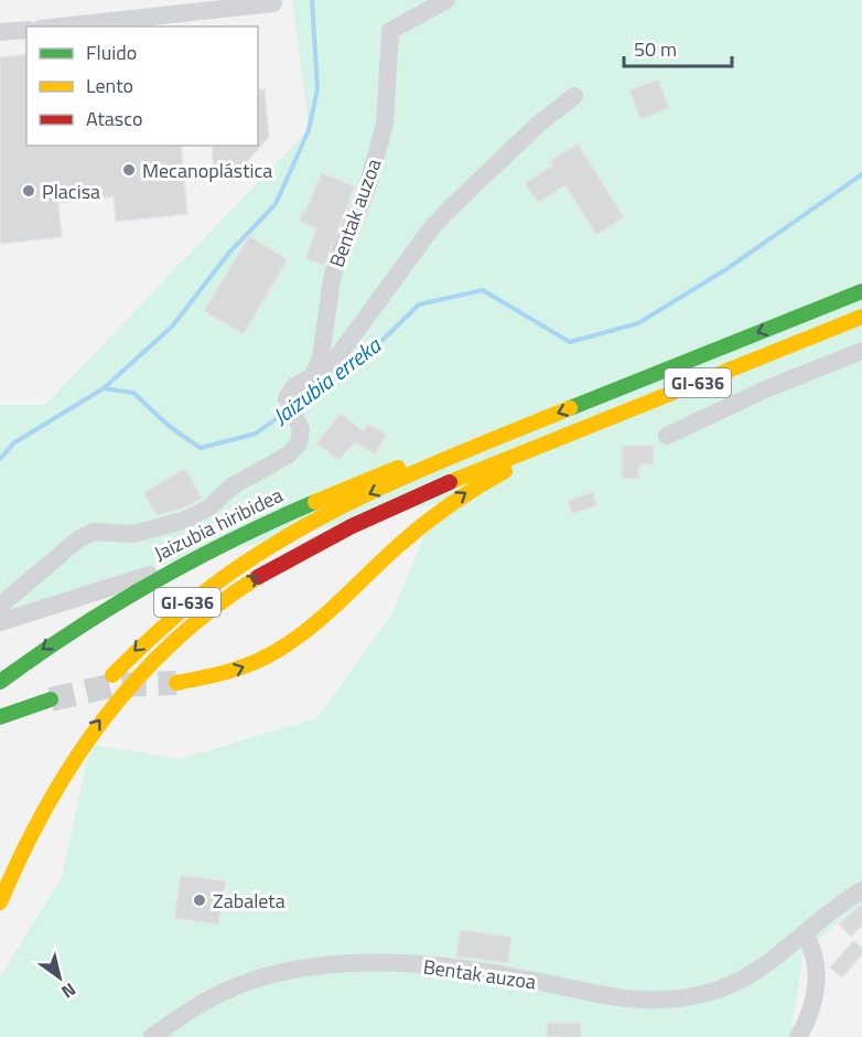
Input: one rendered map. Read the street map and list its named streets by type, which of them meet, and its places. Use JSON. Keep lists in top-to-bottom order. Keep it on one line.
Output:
{"streets":{"main road":["GI-636","Jaizubia hiribidea"],"street":["Bentak auzoa"]},"crossings":[["GI-636","Jaizubia hiribidea"]],"water":["Jaizubia erreka"],"places":["Mecanoplástica","Placisa","Zabaleta"],"legend":["Fluido","Lento","Atasco"],"scale_bar":"50 m","north":"bottom right"}
